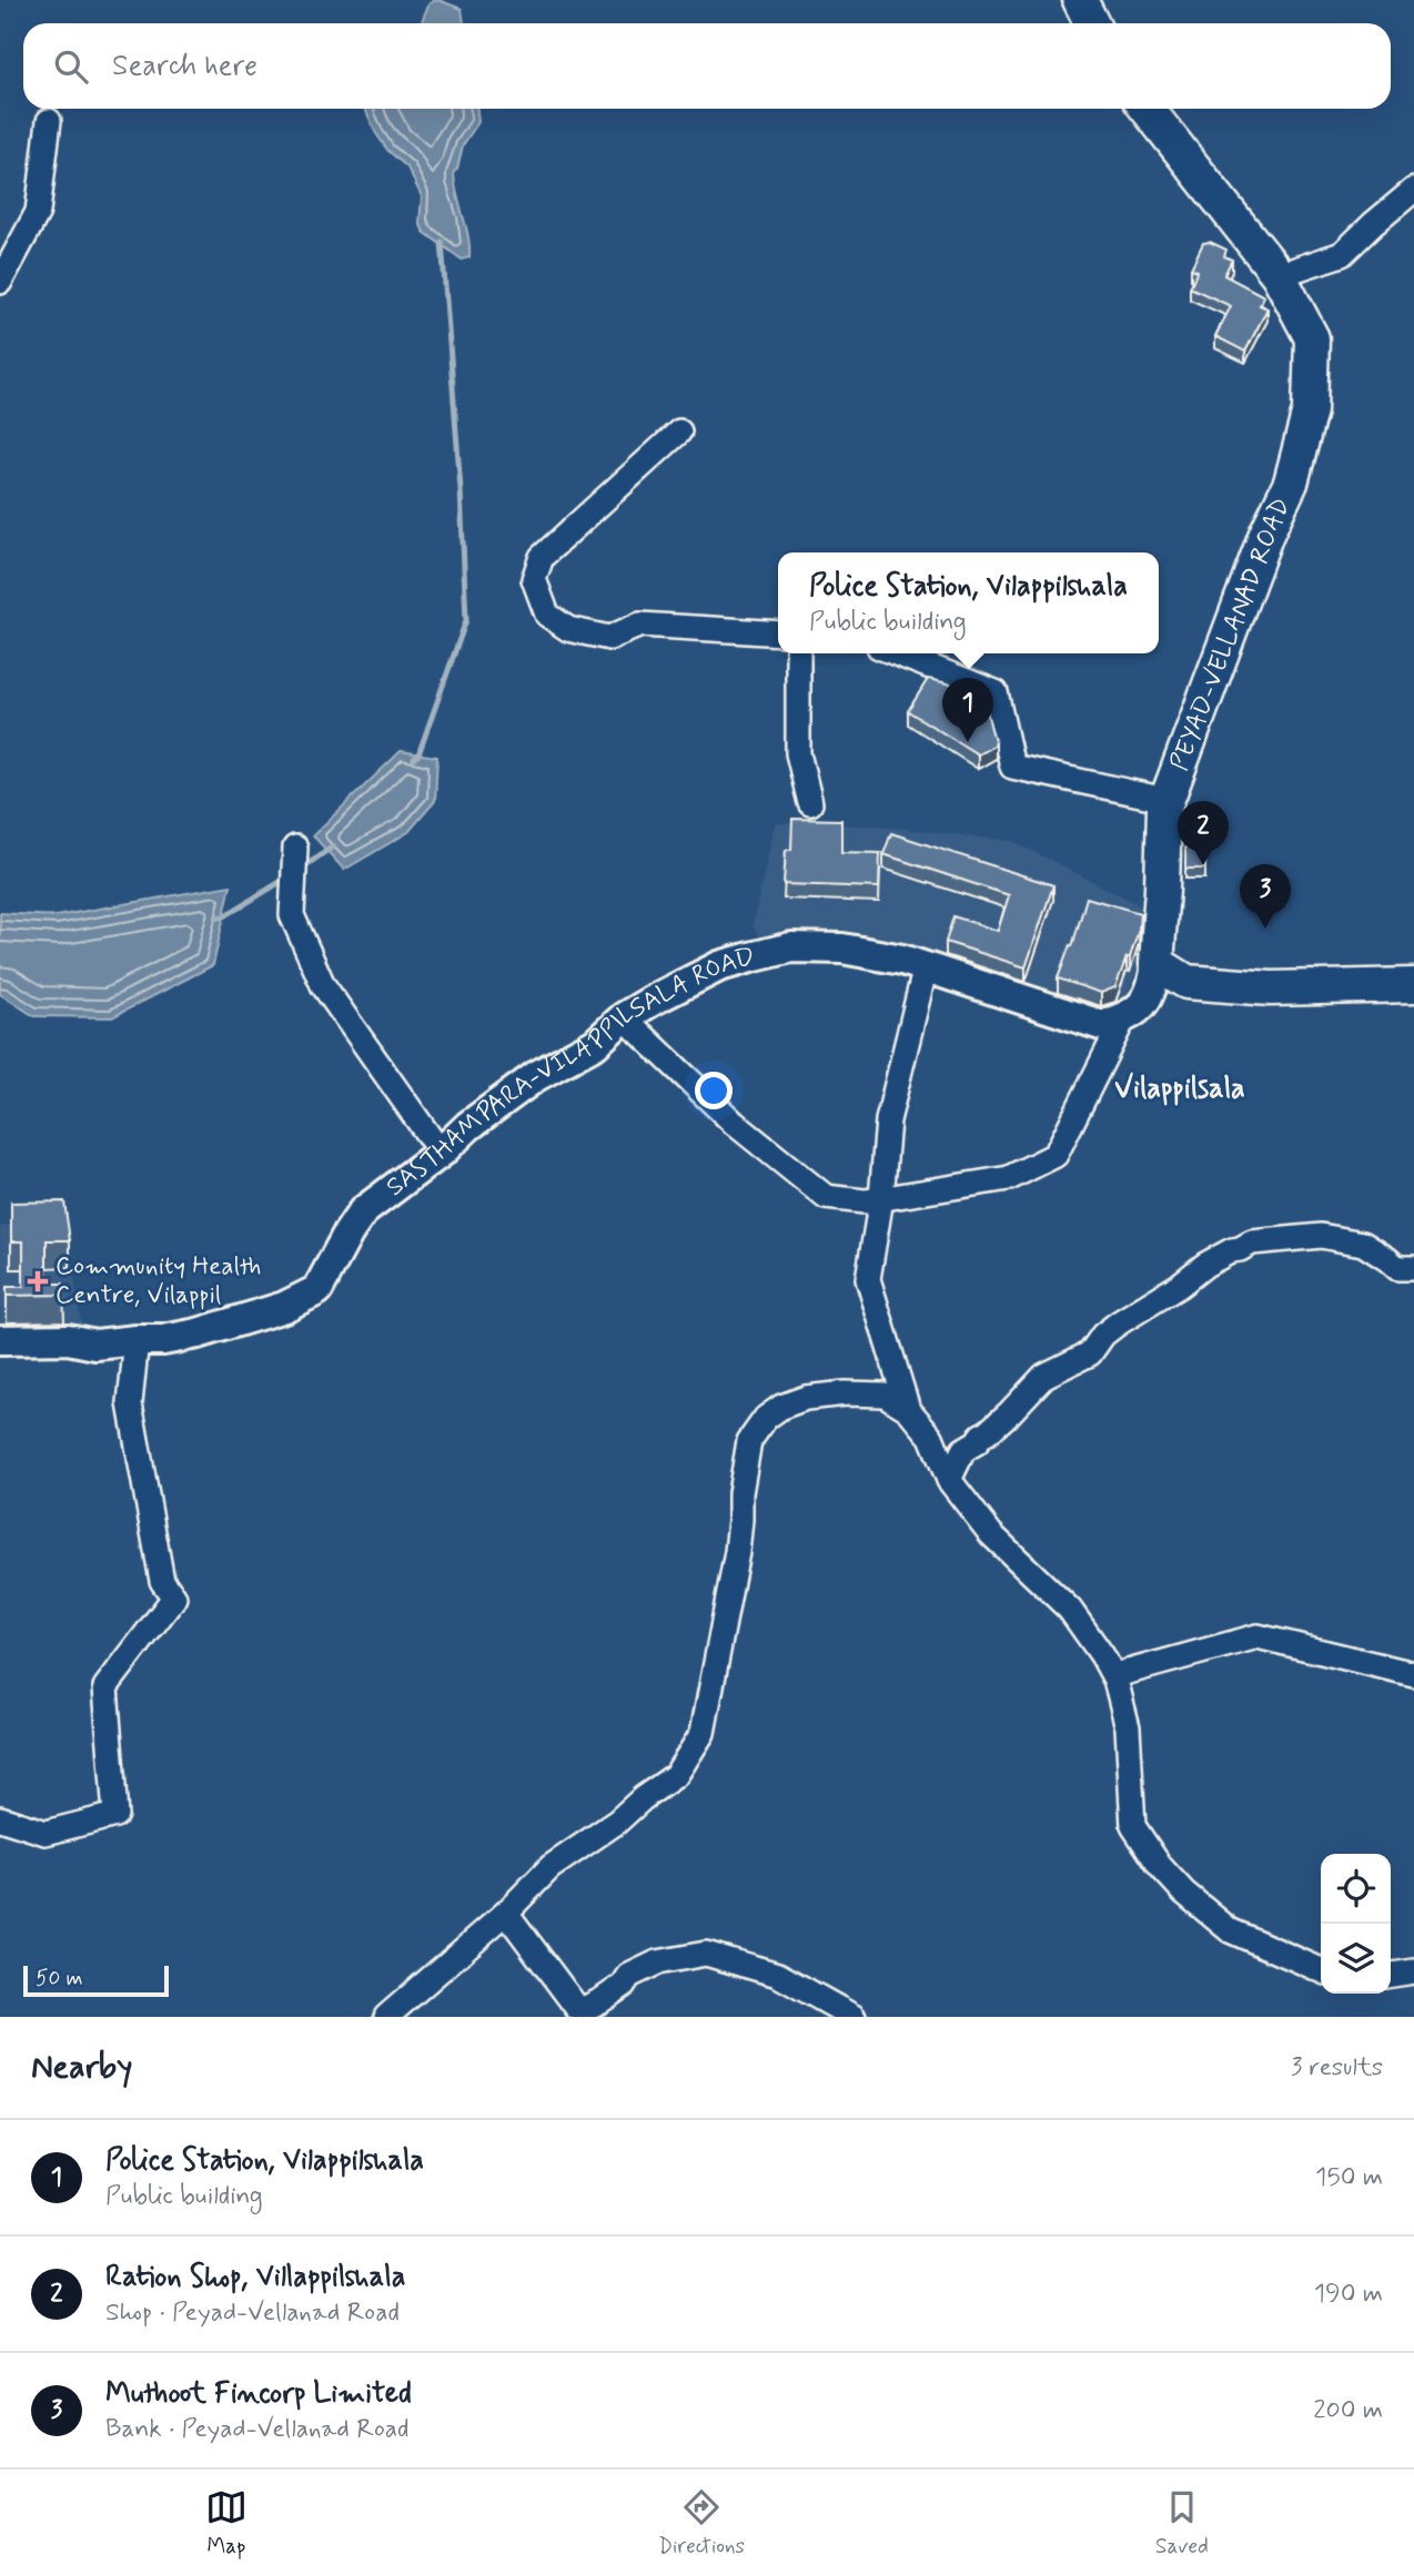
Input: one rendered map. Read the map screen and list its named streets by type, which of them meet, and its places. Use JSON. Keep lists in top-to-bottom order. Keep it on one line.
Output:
{"streets":{"main road":["PEYAD-VELLANAD ROAD"],"street":["SASTHAMPARA-VILAPPILSALA ROAD"]},"districts":["Vilappilsala"],"places":{"health":["Community Health Centre, Vilappil"]},"scale_bar":"50 m","page":{"search":"Search here","popup":["Police Station, Vilappilshala","Public building"],"pins":["1","2","3"],"scale":"50 m","heading":["Nearby","3 results"],"list":[{"mark":"1","name":"Police Station, Vilappilshala","note":"Public building","value":"150 m"},{"mark":"2","name":"Ration Shop, Villappilshala","note":"Shop · Peyad-Vellanad Road","value":"190 m"},{"mark":"3","name":"Muthoot Fincorp Limited","note":"Bank · Peyad-Vellanad Road","value":"200 m"}],"nav":["Map","Directions","Saved"]}}
